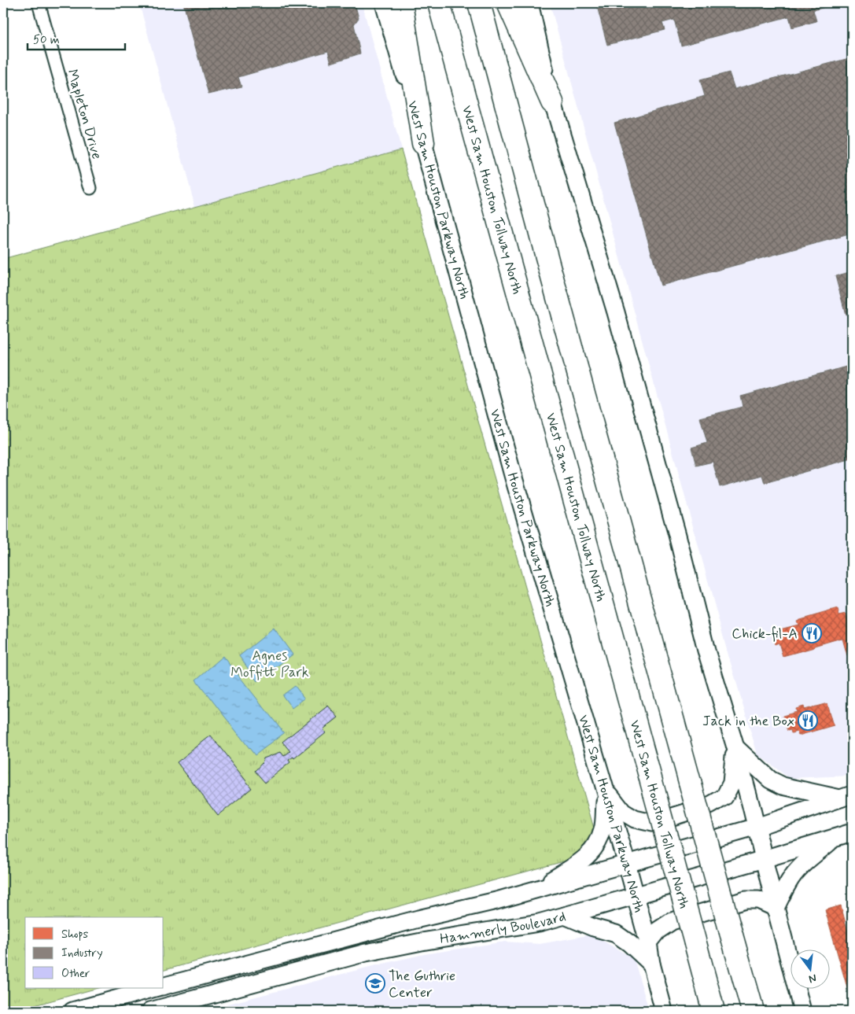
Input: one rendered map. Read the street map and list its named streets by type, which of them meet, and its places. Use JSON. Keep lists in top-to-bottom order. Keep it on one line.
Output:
{"streets":{"highway":["West Sam Houston Tollway North"],"main road":["West Sam Houston Parkway North","Hammerly Boulevard"],"street":["Mapleton Drive"]},"crossings":[["West Sam Houston Parkway North","Hammerly Boulevard"]],"parks":["Agnes Moffitt Park"],"places":{"restaurant":["Chick-fil-A","Jack in the Box"],"school or university":["The Guthrie Center"]},"legend":["Shops","Industry","Other"],"scale_bar":"50 m","north":"bottom"}
